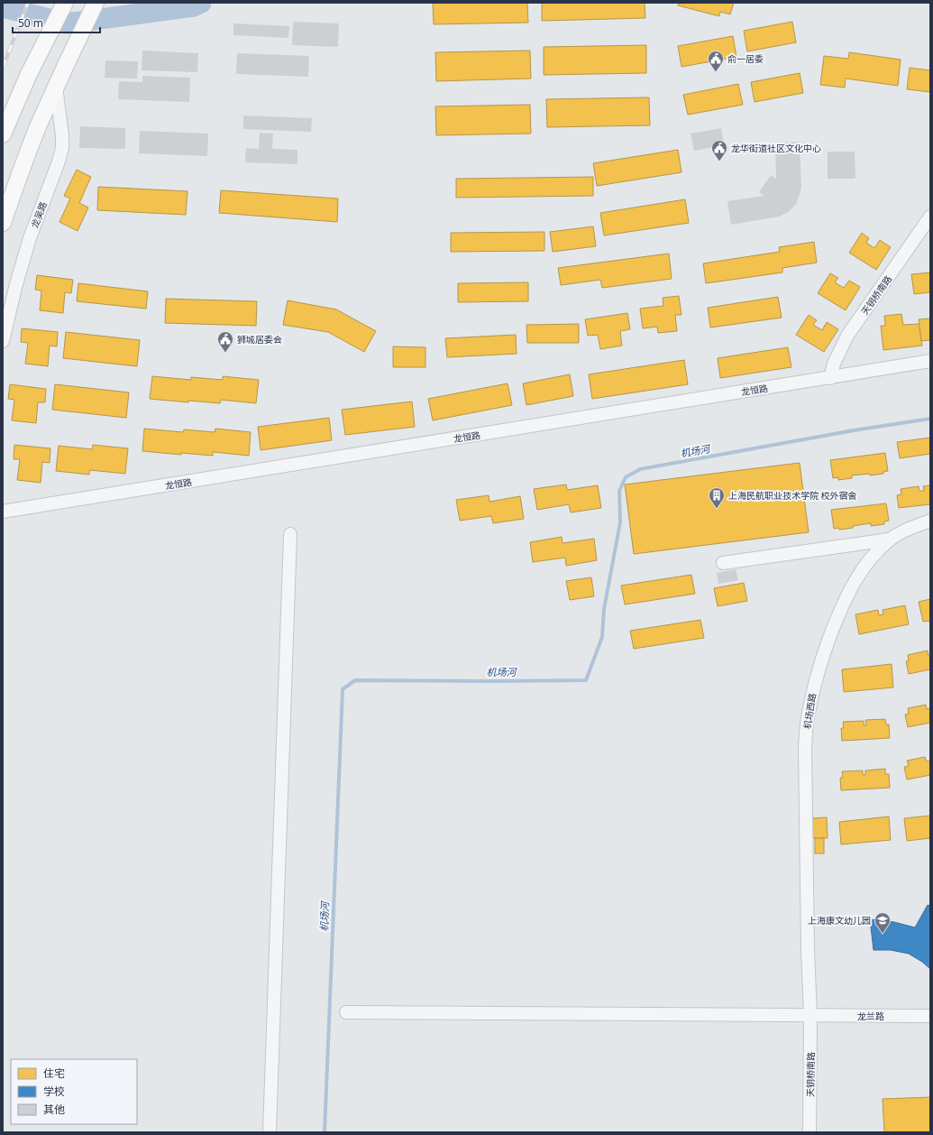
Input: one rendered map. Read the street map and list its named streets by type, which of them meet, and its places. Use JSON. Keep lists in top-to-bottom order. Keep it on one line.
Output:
{"streets":{"main road":["龙吴路"],"street":["天钥桥南路","龙恒路","机场西路","龙兰路"]},"crossings":[["天钥桥南路","龙恒路"],["天钥桥南路","机场西路"],["天钥桥南路","龙兰路"],["机场西路","龙兰路"]],"water":["机场河"],"places":{"public building":["俞一居委","龙华街道社区文化中心","狮城居委会"],"building":["上海民航职业技术学院 校外宿舍"],"school or university":["上海康文幼儿园"]},"legend":["住宅","学校","其他"],"scale_bar":"50 m"}
